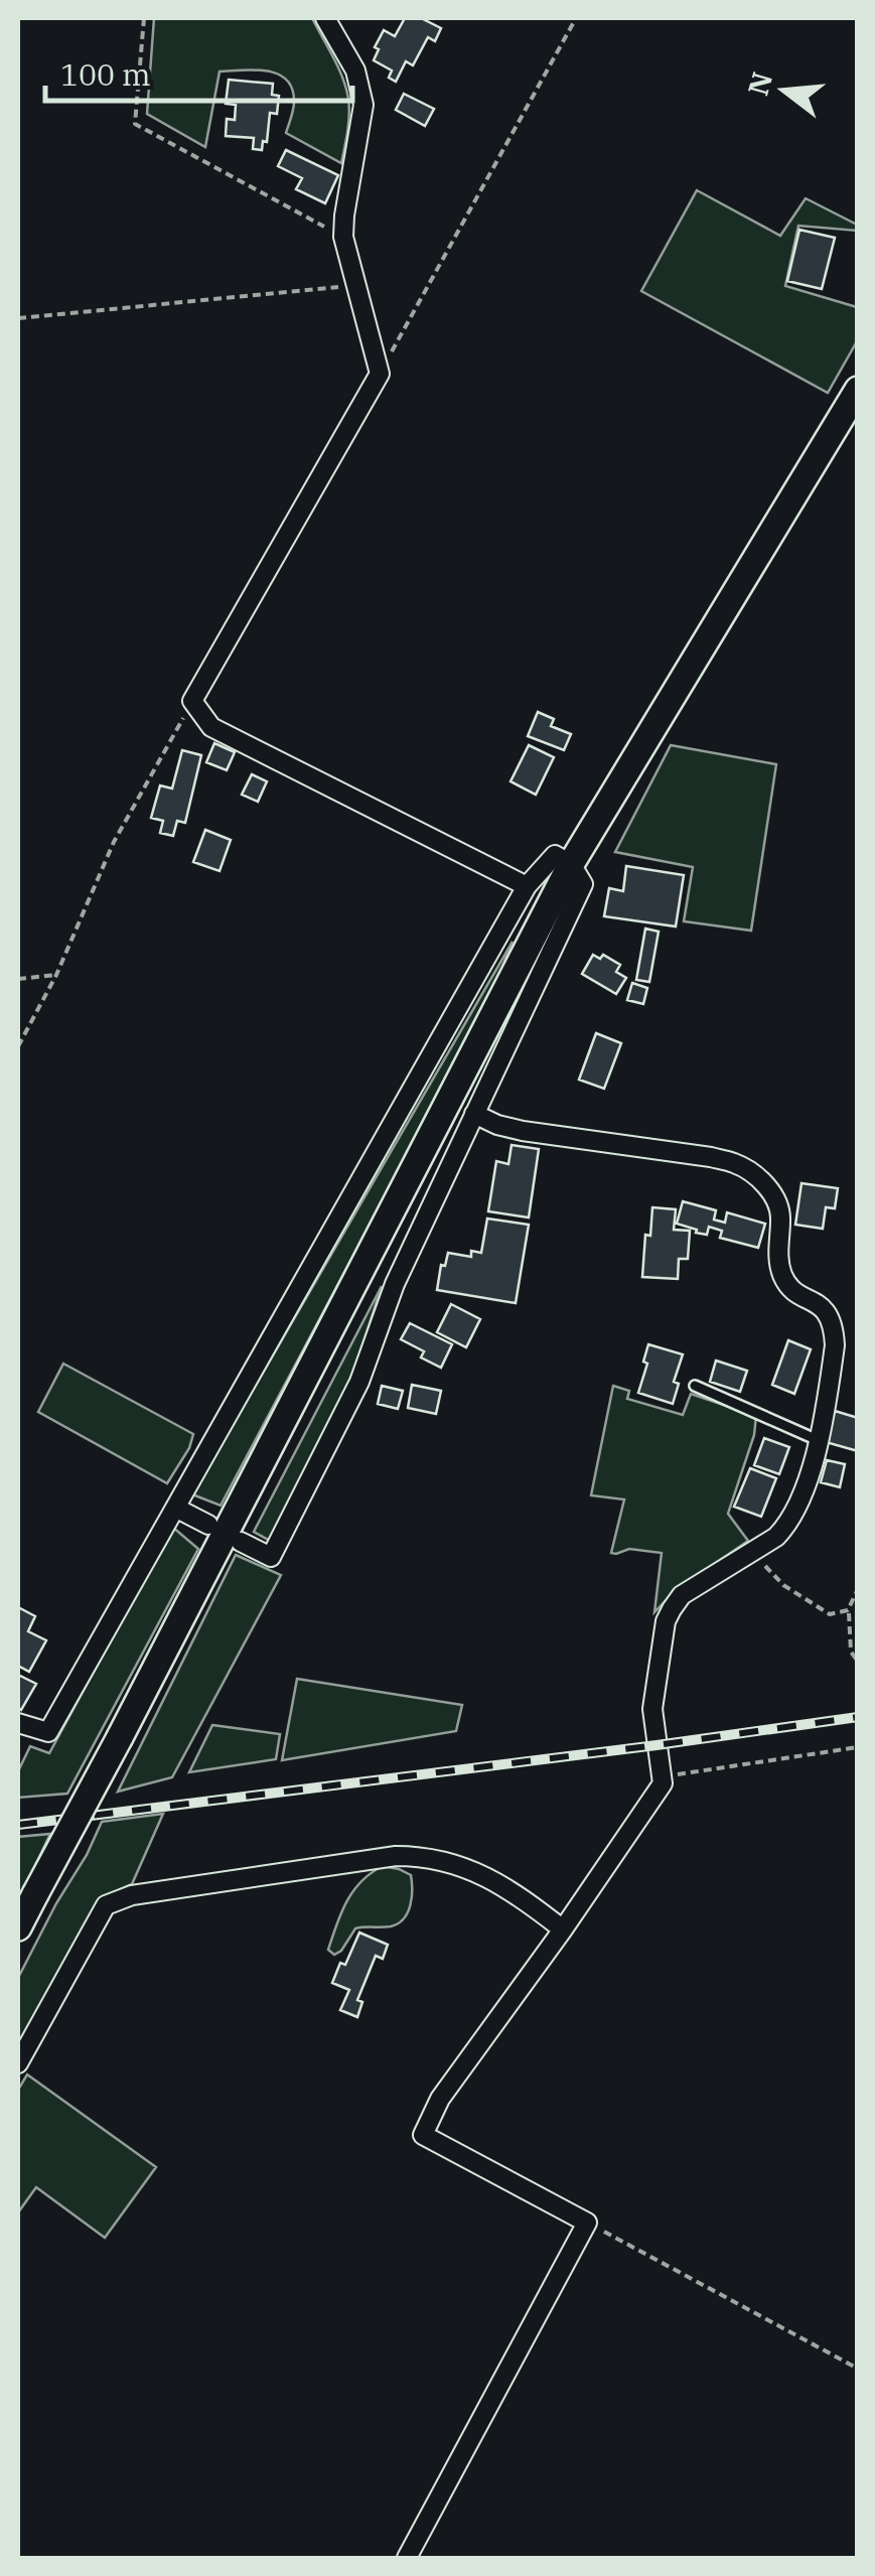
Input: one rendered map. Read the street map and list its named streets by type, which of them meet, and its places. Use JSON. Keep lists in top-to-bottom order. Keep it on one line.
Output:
{"scale_bar":"100 m","north":"left"}
